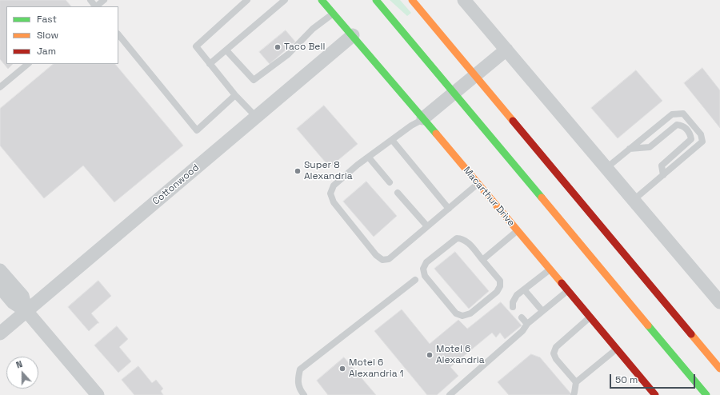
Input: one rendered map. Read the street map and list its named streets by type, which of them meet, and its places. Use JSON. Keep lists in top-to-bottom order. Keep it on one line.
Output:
{"streets":{"main road":["Macarthur Drive"],"street":["Cottonwood"]},"crossings":[["Cottonwood","Macarthur Drive"]],"places":["Taco Bell","Super 8 Alexandria","Motel 6 Alexandria","Motel 6 Alexandria 1"],"legend":["Fast","Slow","Jam"],"scale_bar":"50 m","north":"top"}
